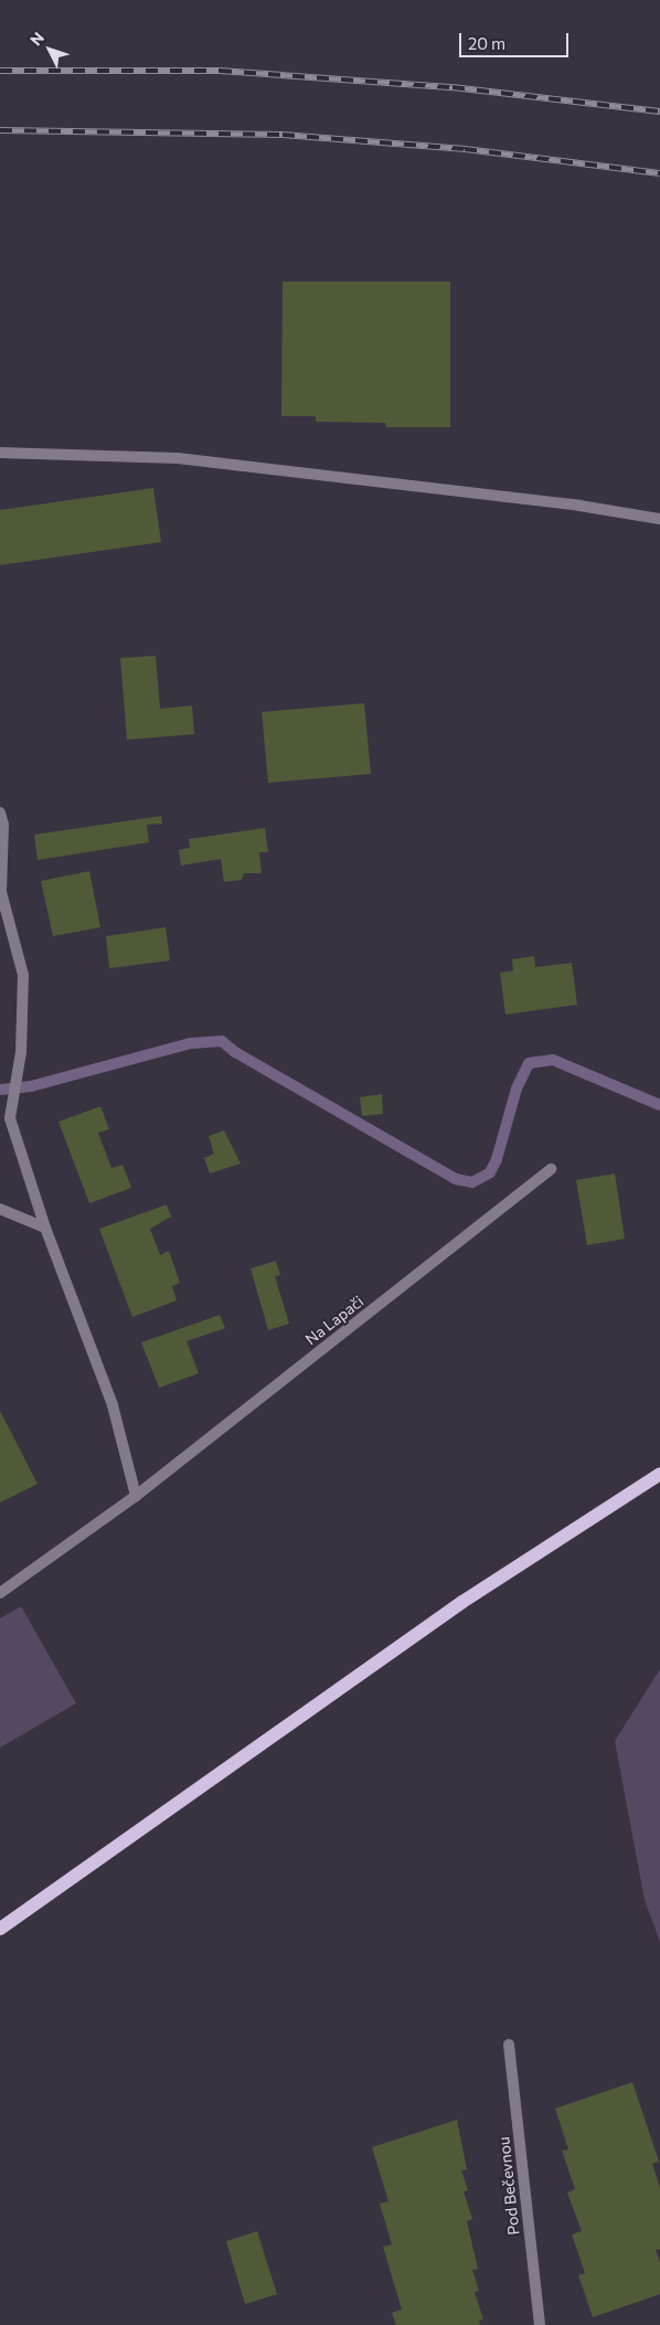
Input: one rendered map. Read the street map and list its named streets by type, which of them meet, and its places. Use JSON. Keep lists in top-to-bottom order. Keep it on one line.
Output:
{"streets":{"street":["Na Lapači","Pod Bečevnou"]},"scale_bar":"20 m","north":"top left"}
